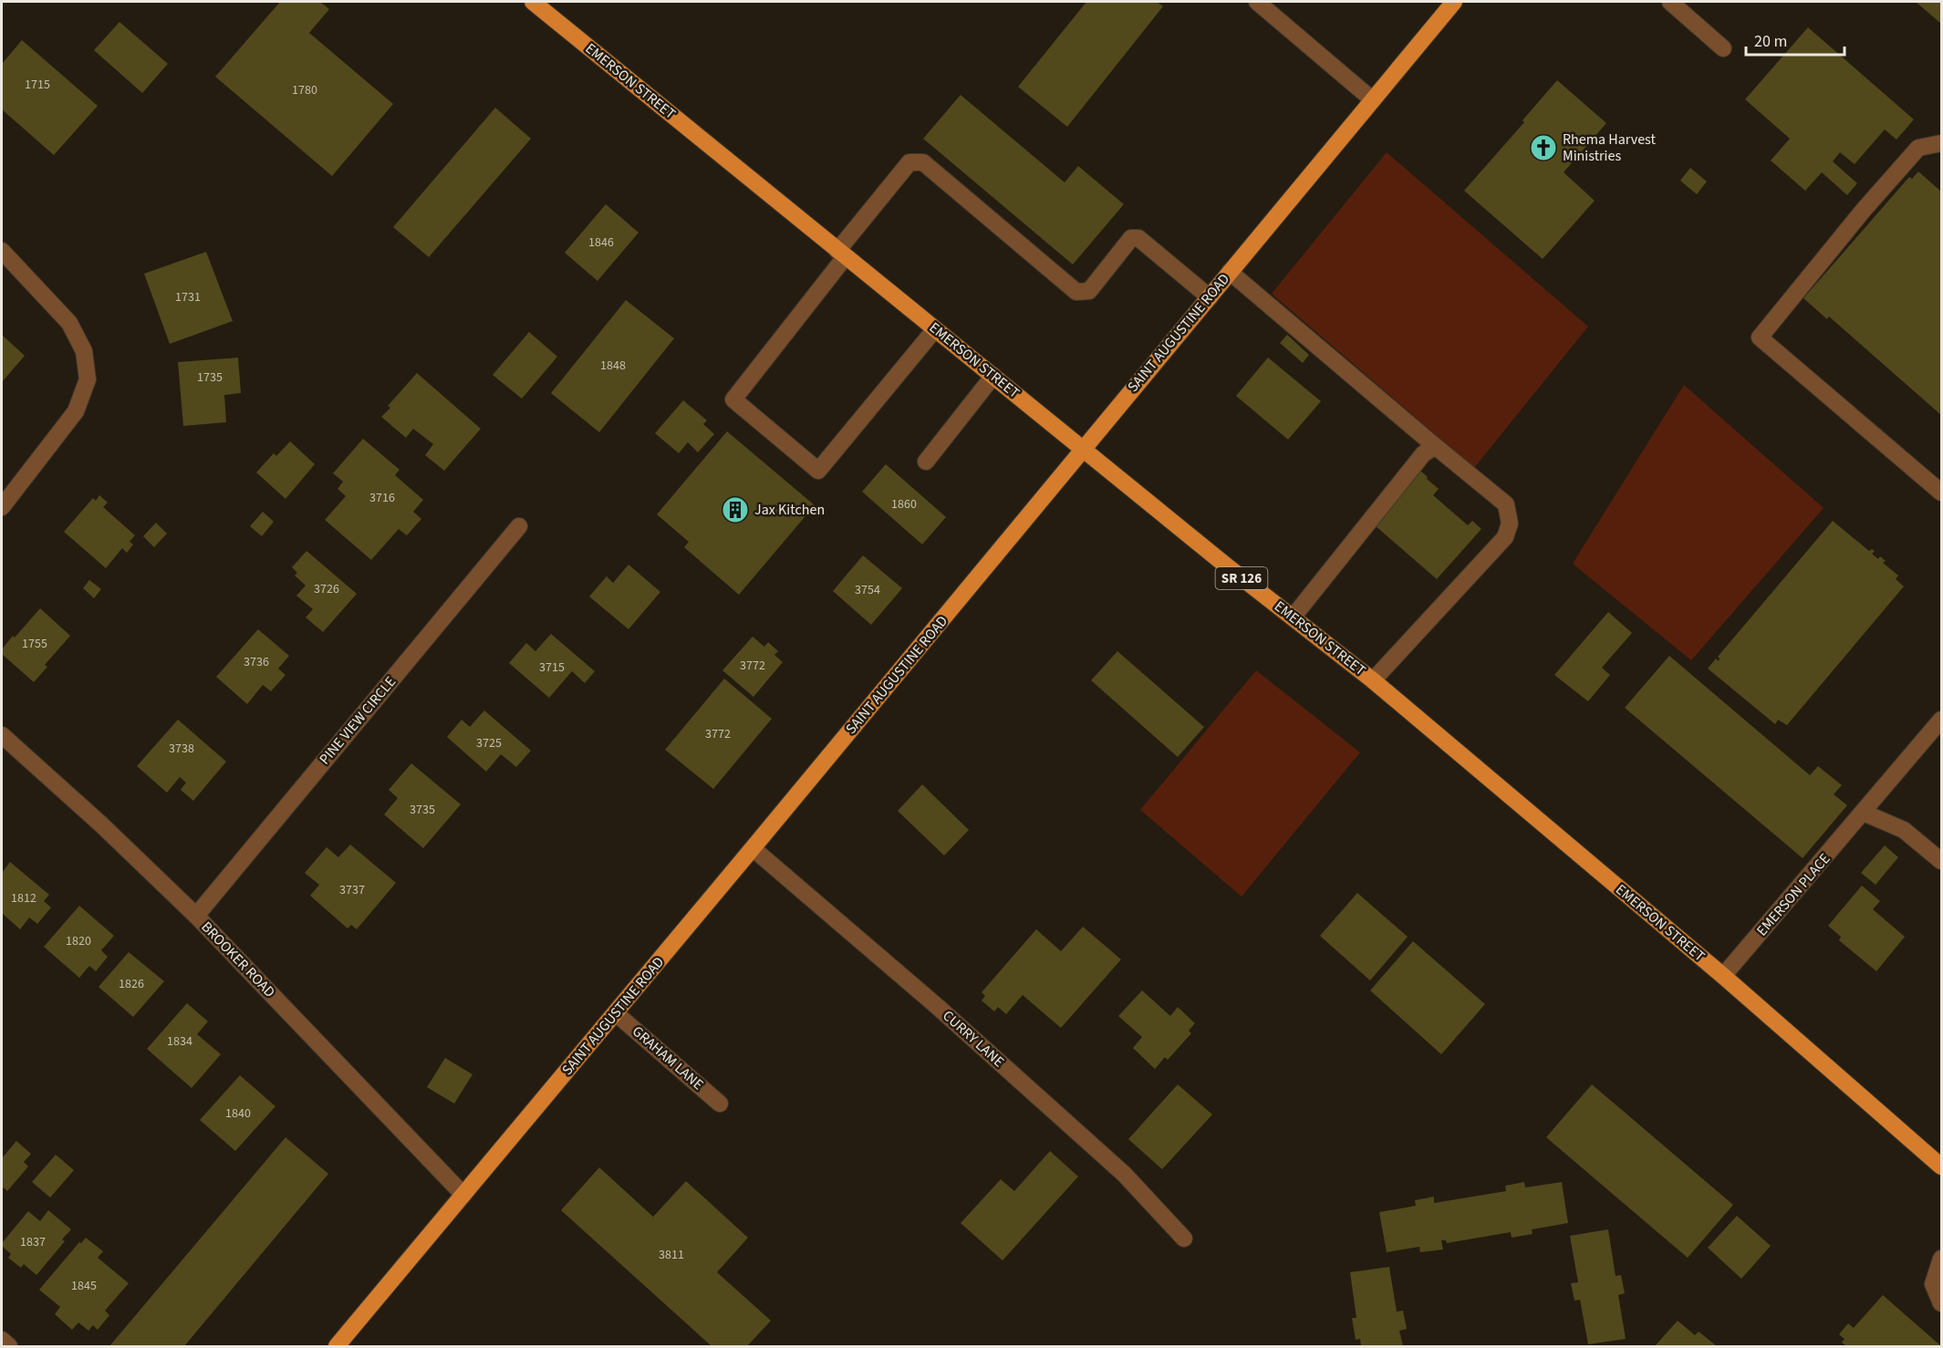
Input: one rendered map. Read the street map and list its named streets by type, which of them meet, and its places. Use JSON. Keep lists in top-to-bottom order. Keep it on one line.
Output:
{"streets":{"main road":["EMERSON STREET","SAINT AUGUSTINE ROAD","SR 126"],"street":["PINE VIEW CIRCLE","EMERSON PLACE","BROOKER ROAD","CURRY LANE","GRAHAM LANE"]},"crossings":[["EMERSON STREET","SAINT AUGUSTINE ROAD"],["EMERSON STREET","EMERSON PLACE"],["SAINT AUGUSTINE ROAD","BROOKER ROAD"],["SAINT AUGUSTINE ROAD","CURRY LANE"],["SAINT AUGUSTINE ROAD","GRAHAM LANE"],["PINE VIEW CIRCLE","BROOKER ROAD"]],"places":{"church":["Rhema Harvest Ministries"],"building":["Jax Kitchen"]},"house_numbers":["1715","1780","1846","1731","1848","1735","3716","1860","3726","3754","1755","3736","3772","3715","3772","3725","3738","3735","3737","1812","1820","1826","1834","1840","1837","3811","1845"],"scale_bar":"20 m"}
